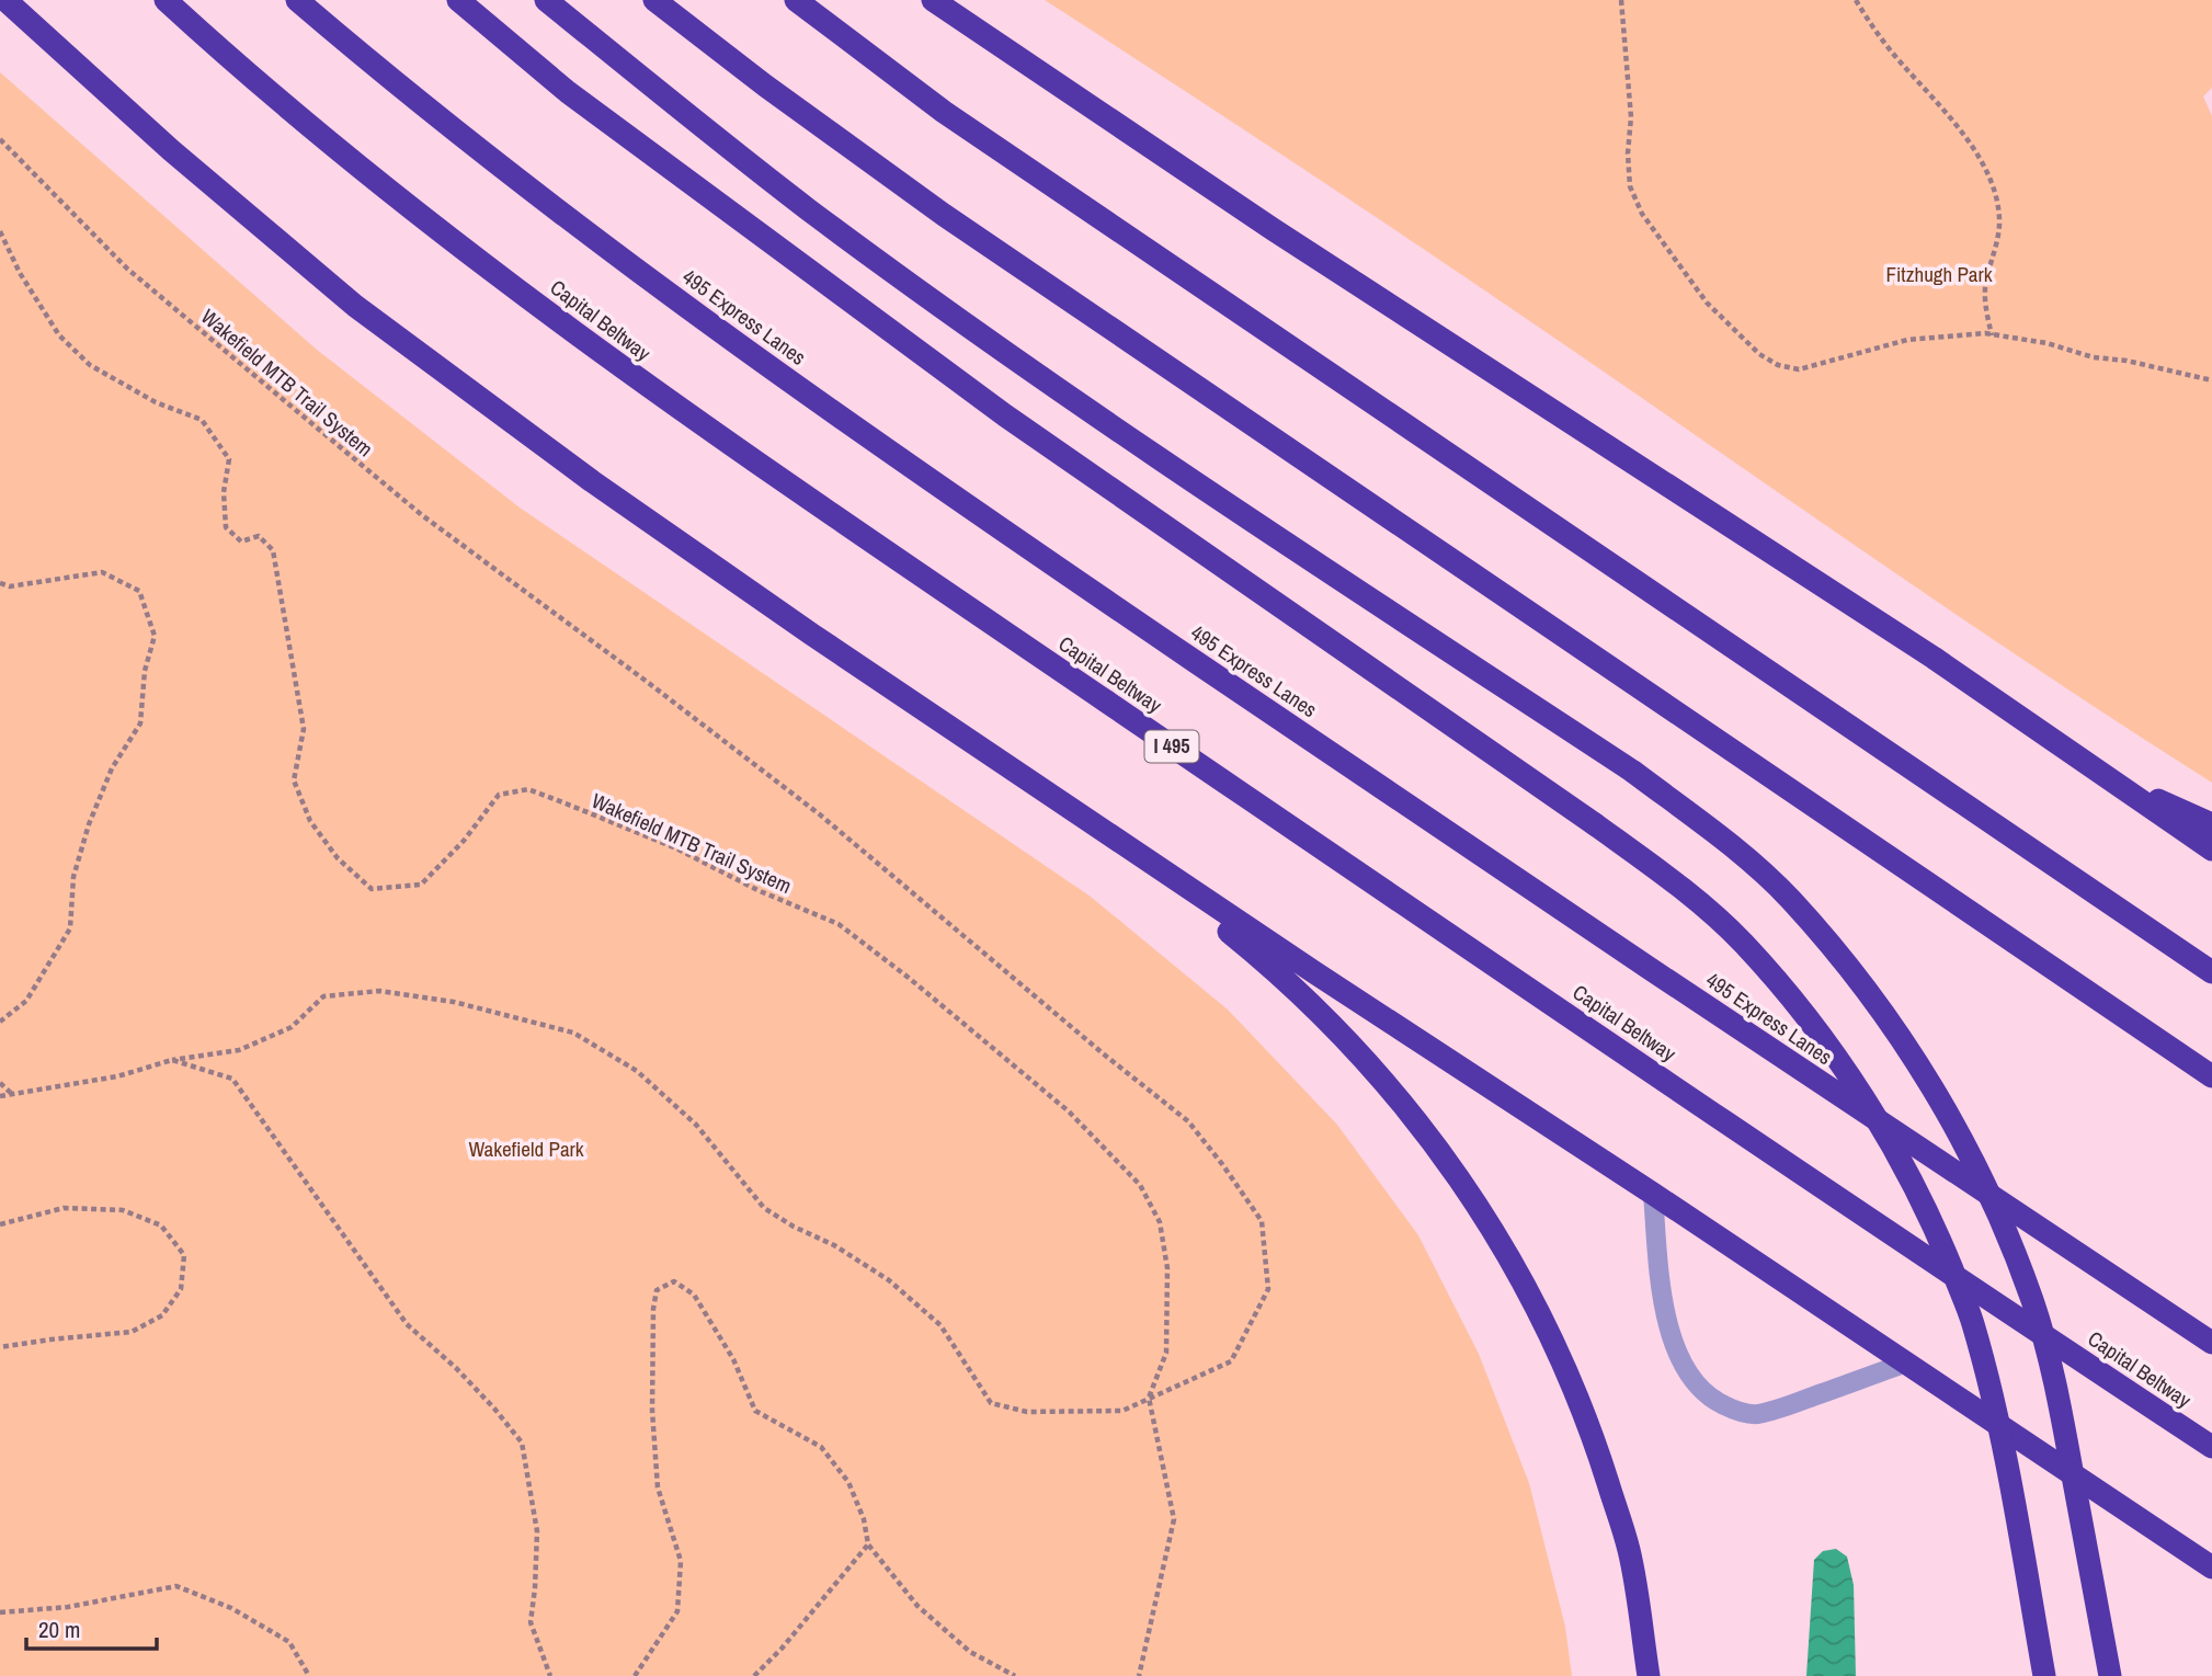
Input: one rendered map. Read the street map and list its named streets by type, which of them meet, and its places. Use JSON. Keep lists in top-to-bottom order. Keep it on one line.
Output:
{"streets":{"highway":["495 Express Lanes","Capital Beltway","I 495"],"path":["Wakefield MTB Trail System"]},"parks":["Fitzhugh Park","Wakefield Park"],"scale_bar":"20 m"}
